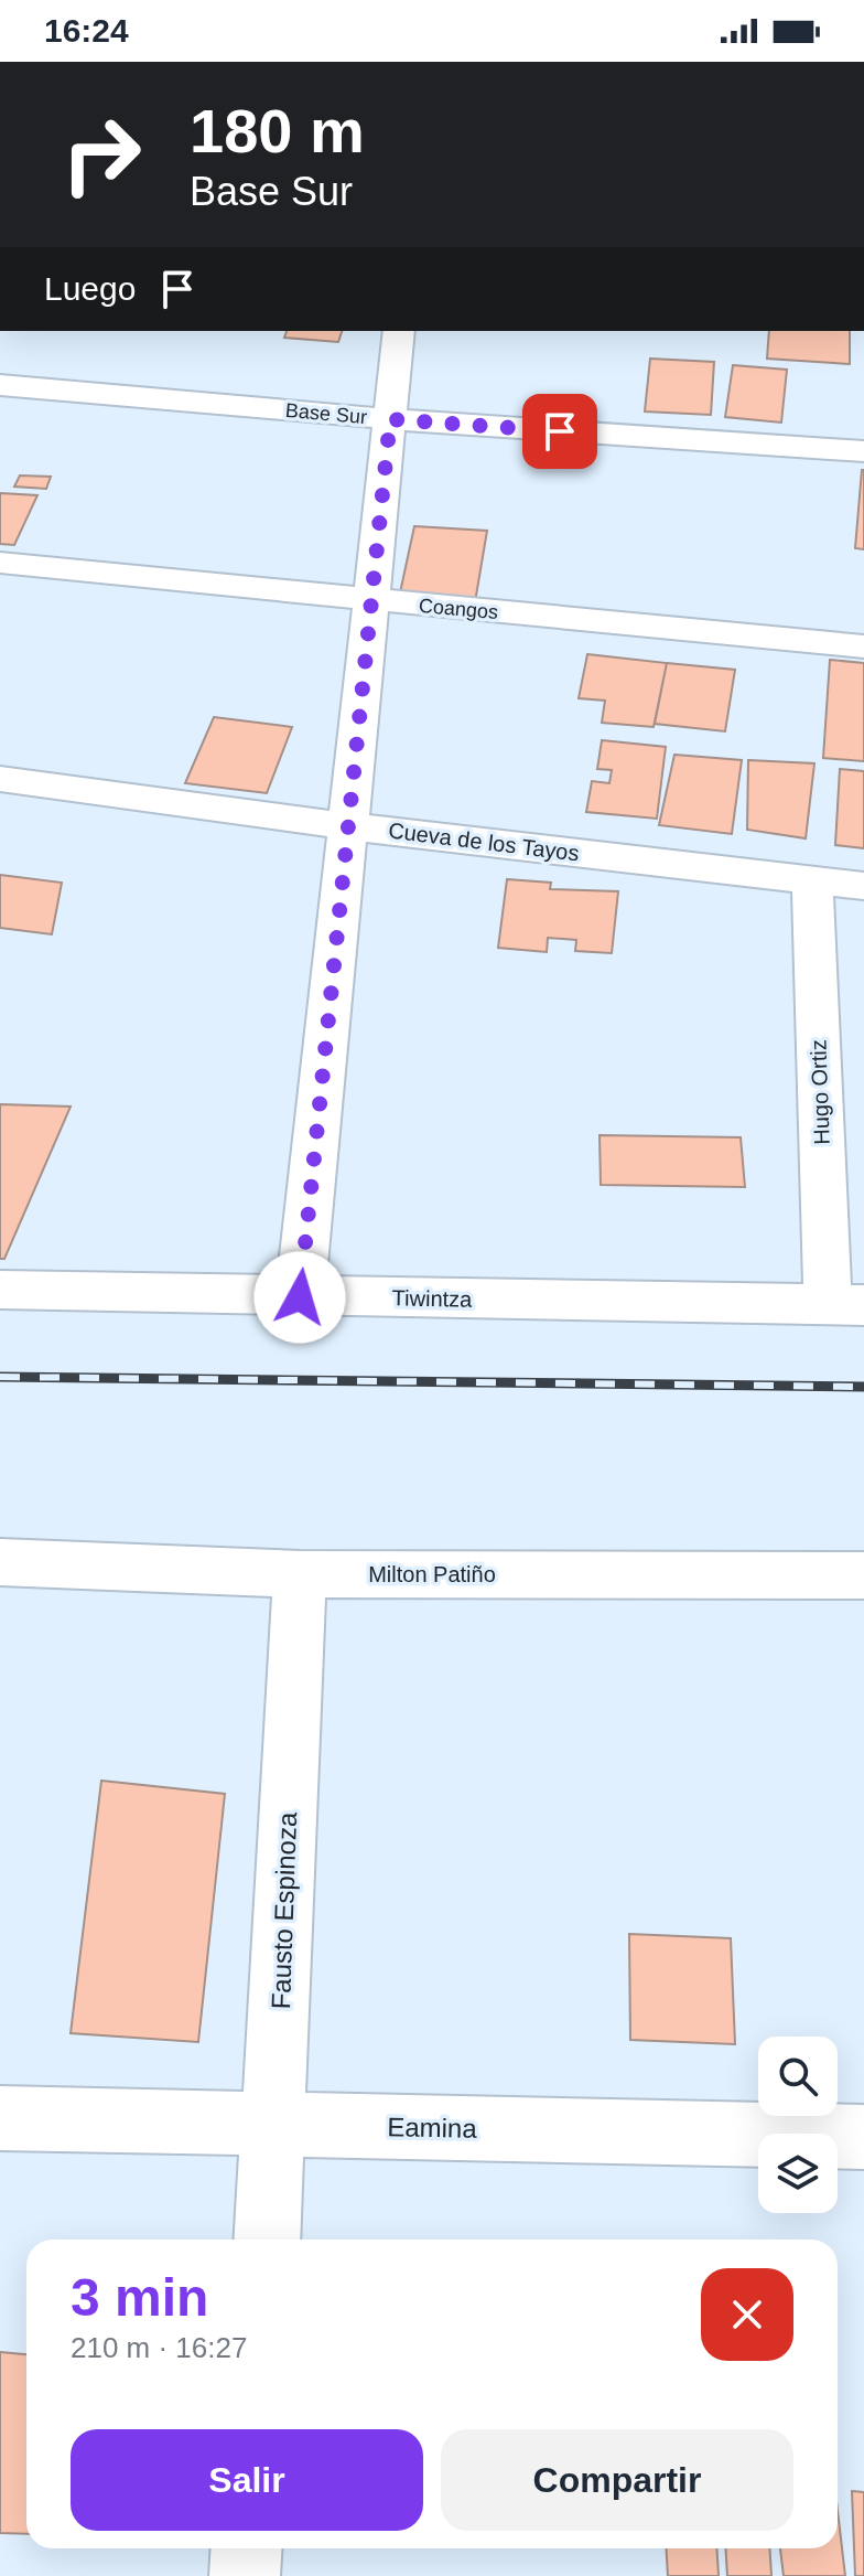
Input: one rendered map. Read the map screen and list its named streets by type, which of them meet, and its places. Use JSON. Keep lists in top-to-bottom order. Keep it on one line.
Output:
{"streets":{"street":["Base Sur","Coangos","Cueva de los Tayos","Hugo Ortiz","Tiwintza","Milton Patiño","Fausto Espinoza","Eamina"]},"crossings":[["Cueva de los Tayos","Hugo Ortiz"],["Hugo Ortiz","Tiwintza"],["Milton Patiño","Fausto Espinoza"],["Fausto Espinoza","Eamina"]],"page":{"status":"16:24","turn":["180 m","Base Sur"],"then":"Luego","heading":["3 min","210 m · 16:27"],"buttons":["Salir","Compartir"]}}
